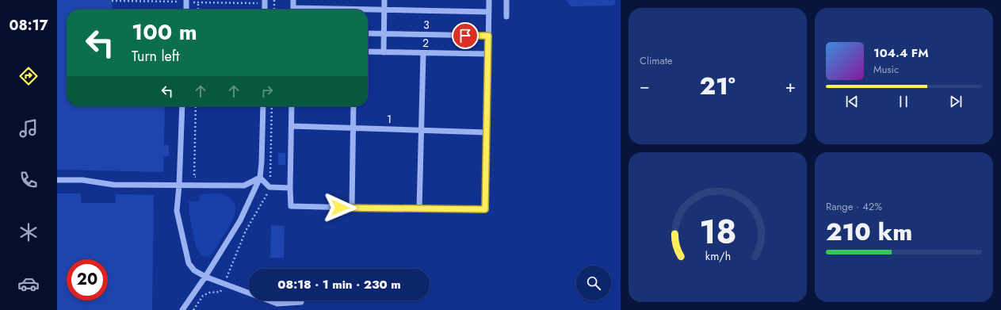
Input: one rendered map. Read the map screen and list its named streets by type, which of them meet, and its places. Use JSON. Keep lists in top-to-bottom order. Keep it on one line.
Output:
{"streets":{"street":["3","2","1"]},"page":{"tabs":"08:17","tile":["Climate",["Range · 42%","210 km"]],"turn":["100 m","Turn left"],"song":["104.4 FM","Music"],"heat":["−","21°","+"],"limit":"20","trip":"08:18 · 1 min · 230 m","gauge":["18","km/h"]}}
